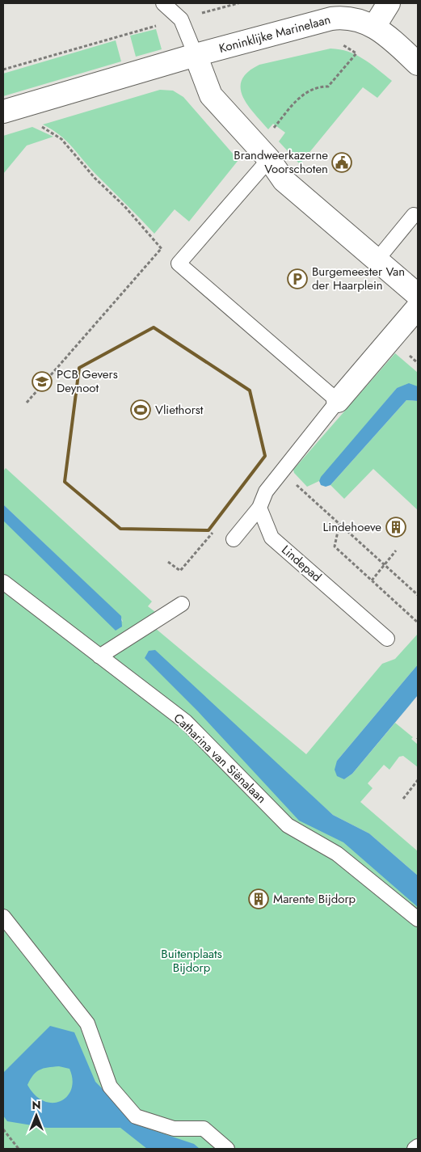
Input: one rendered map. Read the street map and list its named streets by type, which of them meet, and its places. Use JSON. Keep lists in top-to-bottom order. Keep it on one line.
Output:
{"streets":{"street":["Koninklijke Marinelaan"],"lane":["Lindepad","Catharina van Siënalaan"]},"parks":["Buitenplaats Bijdorp"],"places":{"public building":["Brandweerkazerne Voorschoten"],"parking":["Burgemeester Van der Haarplein"],"school or university":["PCB Gevers Deynoot"],"sports":["Vliethorst"],"building":["Lindehoeve","Marente Bijdorp"]},"north":"top"}
